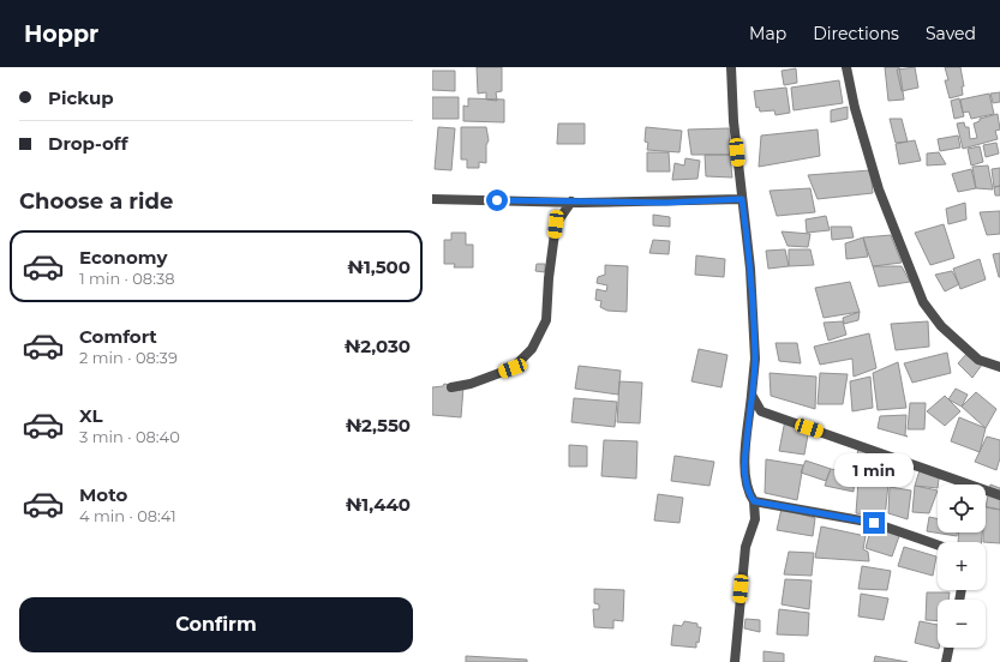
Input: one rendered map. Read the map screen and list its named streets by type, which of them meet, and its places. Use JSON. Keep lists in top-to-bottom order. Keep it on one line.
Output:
{"page":{"header":"Hoppr","nav":["Map","Directions","Saved"],"banner":["Pickup","Drop-off"],"heading":"Choose a ride","list":[{"name":"Economy","note":"1 min · 08:38","value":"₦1,500"},{"name":"Comfort","note":"2 min · 08:39","value":"₦2,030"},{"name":"XL","note":"3 min · 08:40","value":"₦2,550"},{"name":"Moto","note":"4 min · 08:41","value":"₦1,440"}],"bubble":"1 min","map_buttons":["+","−"],"buttons":"Confirm"}}
